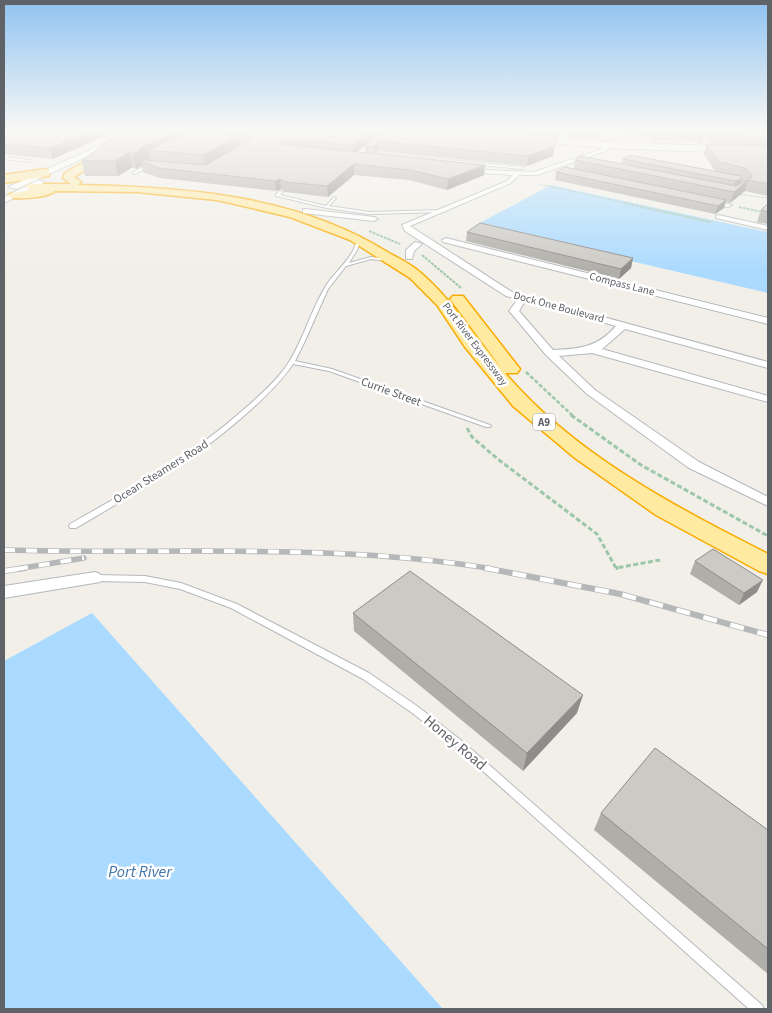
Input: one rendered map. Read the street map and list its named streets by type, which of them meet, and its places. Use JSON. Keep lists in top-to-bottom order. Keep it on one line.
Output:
{"streets":{"highway":["Port River Expressway","A9"],"street":["Compass Lane","Dock One Boulevard"],"lane":["Currie Street","Ocean Steamers Road","Honey Road"]},"crossings":[["Port River Expressway","Ocean Steamers Road"],["Currie Street","Ocean Steamers Road"]],"water":["Port River"]}
